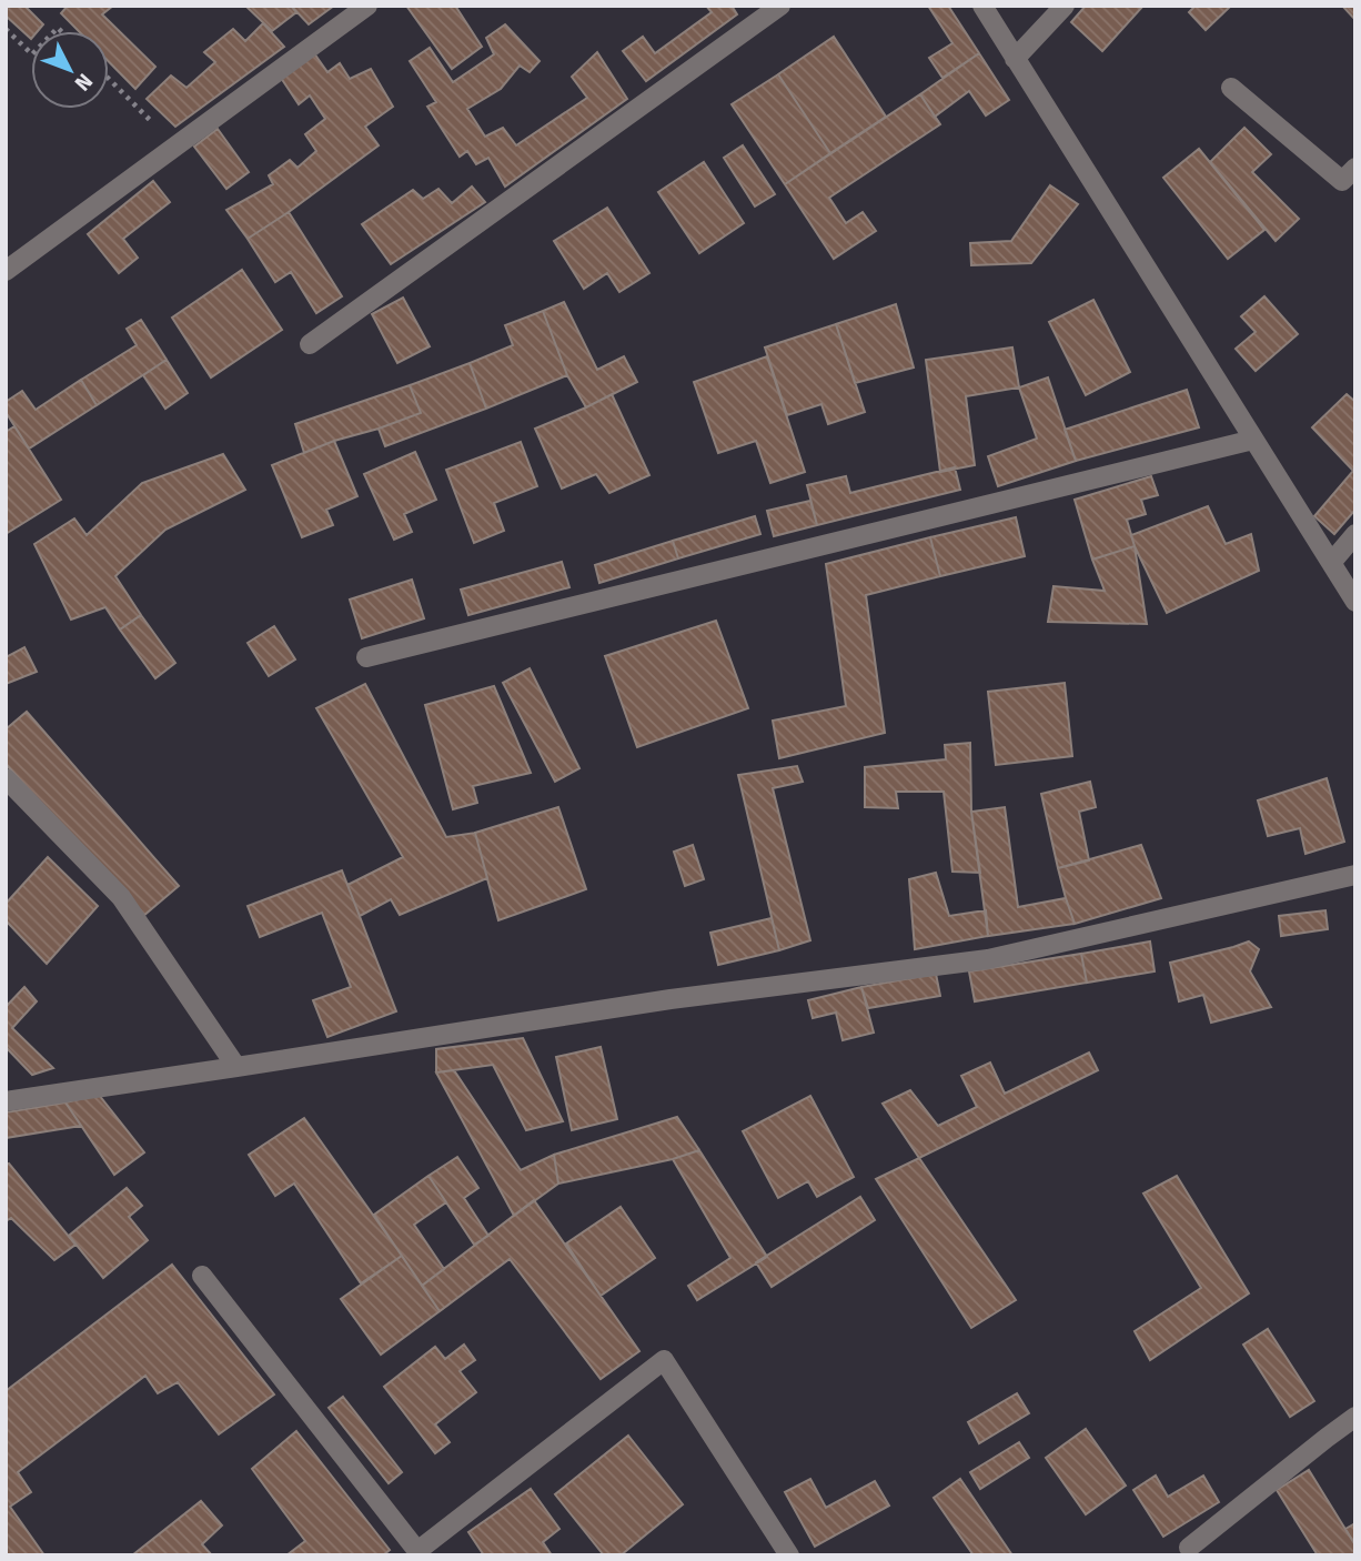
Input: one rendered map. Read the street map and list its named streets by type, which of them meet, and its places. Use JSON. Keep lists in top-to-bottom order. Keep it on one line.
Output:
{"north":"bottom right"}
